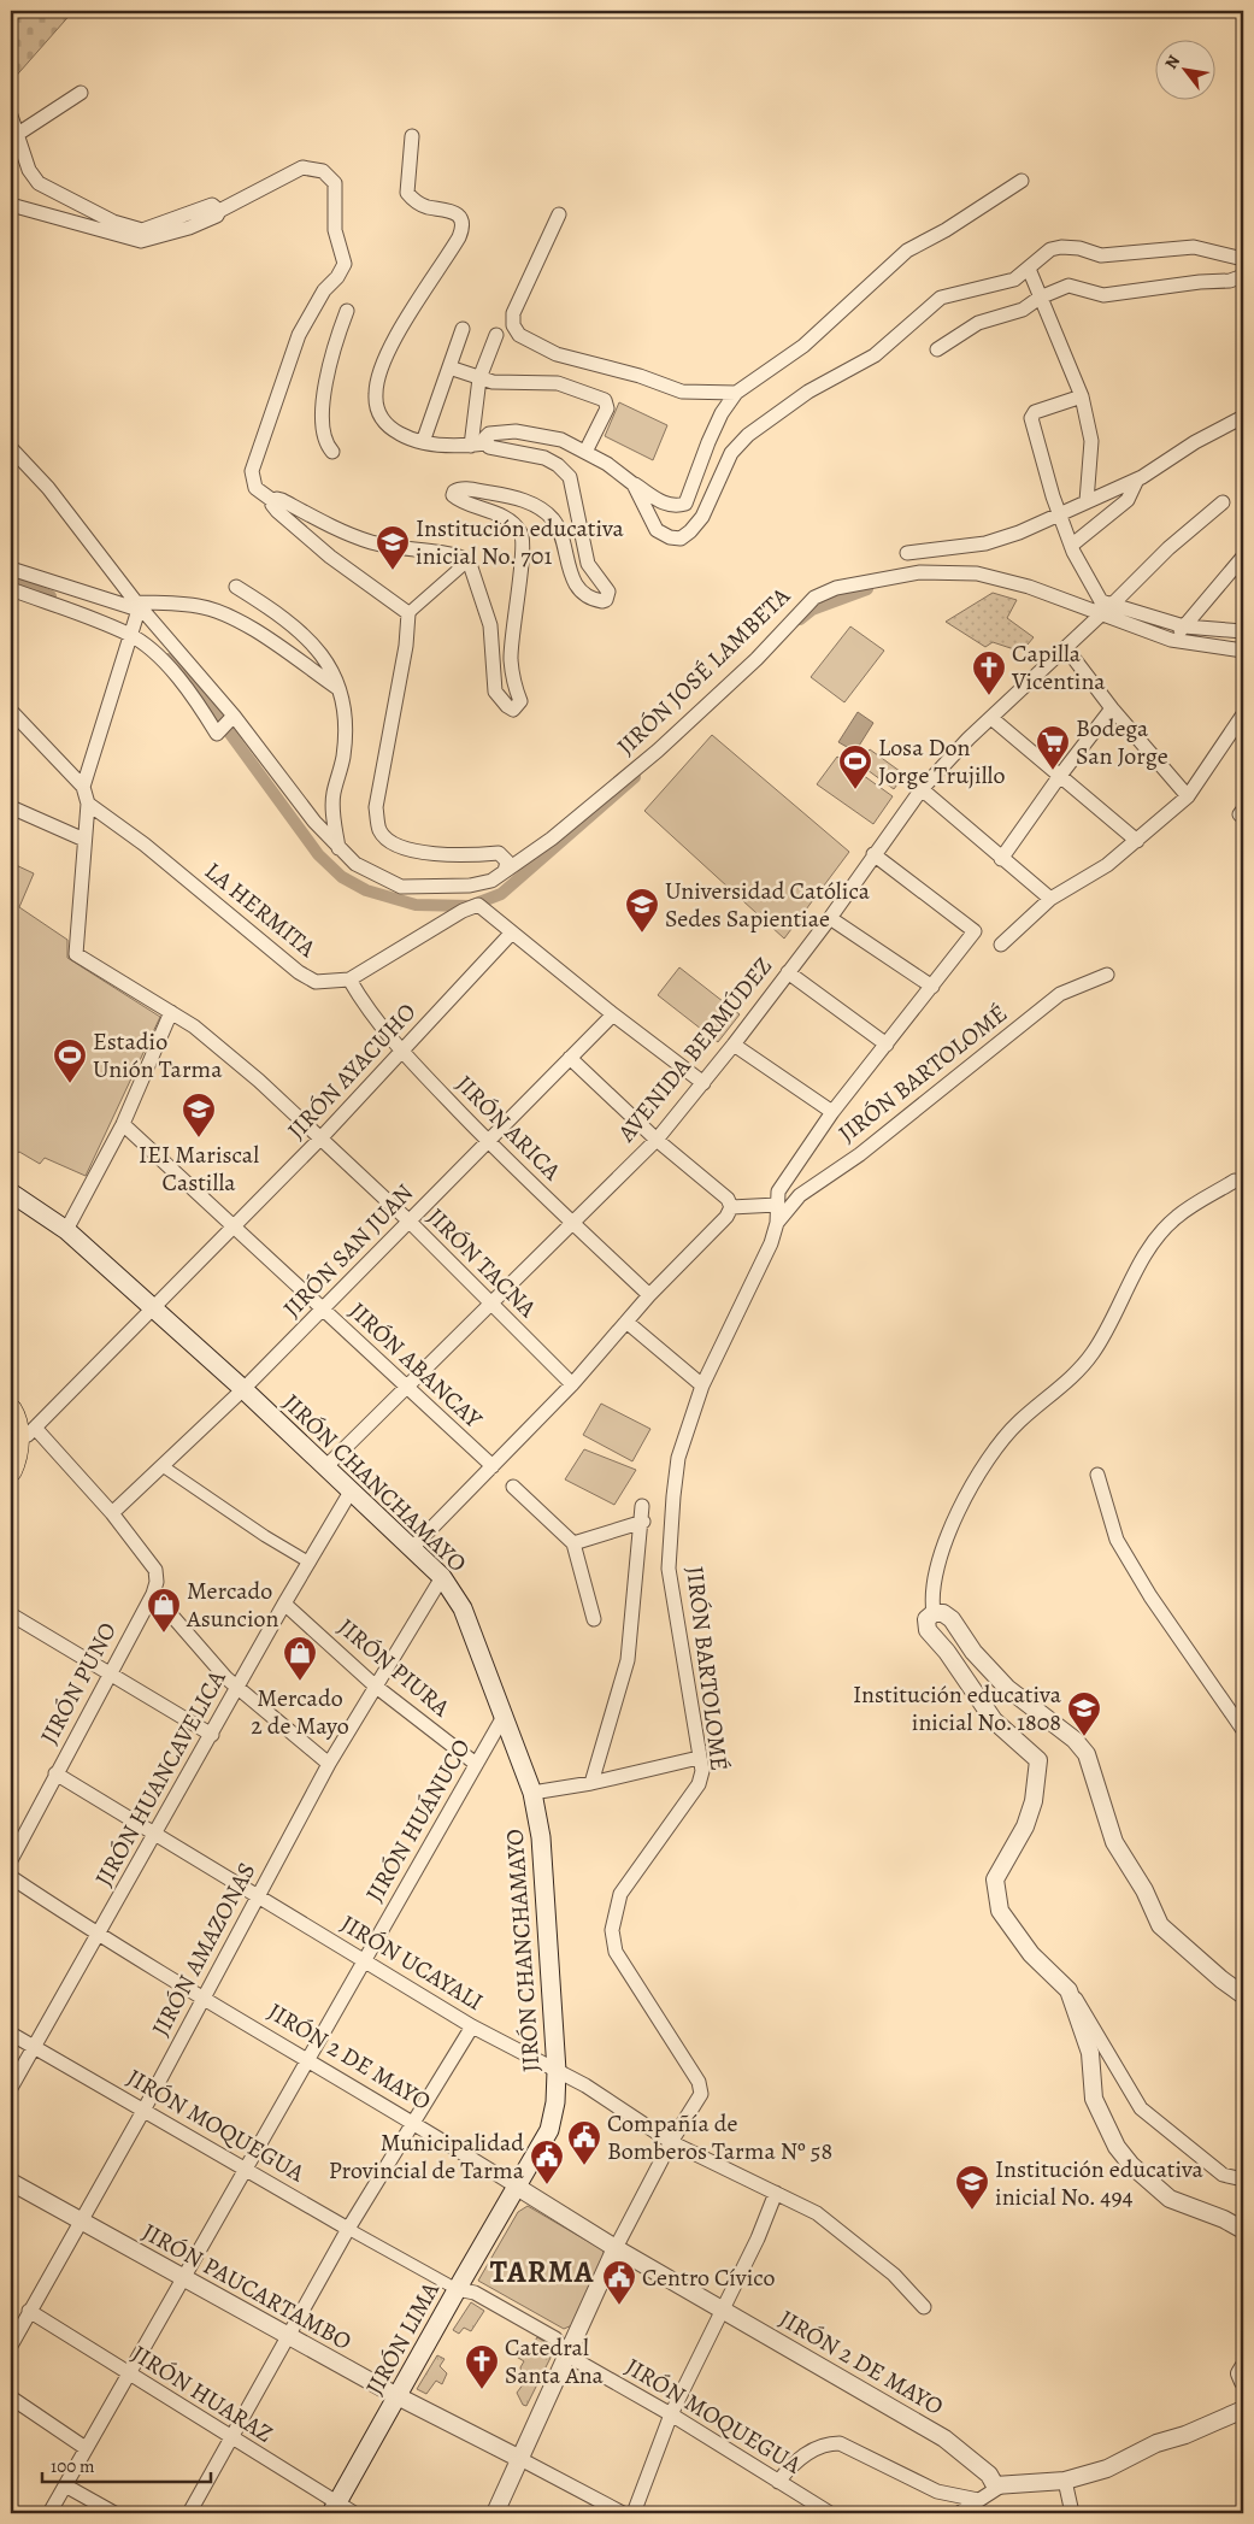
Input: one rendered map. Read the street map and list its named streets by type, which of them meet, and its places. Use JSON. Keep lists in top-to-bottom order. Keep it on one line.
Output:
{"streets":{"main road":["JIRÓN CHANCHAMAYO","JIRÓN LIMA"],"street":["JIRÓN JOSÉ LAMBETA","LA HERMITA","AVENIDA BERMÚDEZ","JIRÓN AYACUHO","JIRÓN BARTOLOMÉ","JIRÓN ARICA","JIRÓN SAN JUAN","JIRÓN TACNA","JIRÓN ABANCAY","JIRÓN PIURA","JIRÓN PUNO","JIRÓN HUANCAVELICA","JIRÓN HUÁNUCO","JIRÓN AMAZONAS","JIRÓN UCAYALI","JIRÓN 2 DE MAYO","JIRÓN MOQUEGUA","JIRÓN PAUCARTAMBO","JIRÓN HUARAZ"]},"crossings":[["JIRÓN JOSÉ LAMBETA","AVENIDA BERMÚDEZ"],["LA HERMITA","JIRÓN AYACUHO"],["LA HERMITA","JIRÓN ARICA"],["AVENIDA BERMÚDEZ","JIRÓN BARTOLOMÉ"],["AVENIDA BERMÚDEZ","JIRÓN ARICA"],["AVENIDA BERMÚDEZ","JIRÓN TACNA"],["AVENIDA BERMÚDEZ","JIRÓN ABANCAY"],["AVENIDA BERMÚDEZ","JIRÓN CHANCHAMAYO"],["JIRÓN AYACUHO","JIRÓN ARICA"],["JIRÓN AYACUHO","JIRÓN TACNA"],["JIRÓN AYACUHO","JIRÓN ABANCAY"],["JIRÓN AYACUHO","JIRÓN CHANCHAMAYO"],["JIRÓN BARTOLOMÉ","JIRÓN UCAYALI"],["JIRÓN ARICA","JIRÓN SAN JUAN"],["JIRÓN SAN JUAN","JIRÓN TACNA"],["JIRÓN SAN JUAN","JIRÓN ABANCAY"],["JIRÓN SAN JUAN","JIRÓN CHANCHAMAYO"],["JIRÓN CHANCHAMAYO","JIRÓN HUANCAVELICA"],["JIRÓN CHANCHAMAYO","JIRÓN HUÁNUCO"],["JIRÓN CHANCHAMAYO","JIRÓN AMAZONAS"],["JIRÓN CHANCHAMAYO","JIRÓN UCAYALI"],["JIRÓN CHANCHAMAYO","JIRÓN 2 DE MAYO"],["JIRÓN CHANCHAMAYO","JIRÓN LIMA"],["JIRÓN PIURA","JIRÓN HUANCAVELICA"],["JIRÓN PIURA","JIRÓN HUÁNUCO"],["JIRÓN PIURA","JIRÓN AMAZONAS"],["JIRÓN PUNO","JIRÓN UCAYALI"],["JIRÓN HUANCAVELICA","JIRÓN UCAYALI"],["JIRÓN HUANCAVELICA","JIRÓN 2 DE MAYO"],["JIRÓN HUANCAVELICA","JIRÓN MOQUEGUA"],["JIRÓN HUÁNUCO","JIRÓN UCAYALI"],["JIRÓN HUÁNUCO","JIRÓN 2 DE MAYO"],["JIRÓN HUÁNUCO","JIRÓN MOQUEGUA"],["JIRÓN HUÁNUCO","JIRÓN PAUCARTAMBO"],["JIRÓN HUÁNUCO","JIRÓN HUARAZ"],["JIRÓN AMAZONAS","JIRÓN UCAYALI"],["JIRÓN AMAZONAS","JIRÓN 2 DE MAYO"],["JIRÓN AMAZONAS","JIRÓN MOQUEGUA"],["JIRÓN AMAZONAS","JIRÓN PAUCARTAMBO"],["JIRÓN AMAZONAS","JIRÓN HUARAZ"],["JIRÓN 2 DE MAYO","JIRÓN LIMA"],["JIRÓN MOQUEGUA","JIRÓN LIMA"],["JIRÓN PAUCARTAMBO","JIRÓN LIMA"],["JIRÓN LIMA","JIRÓN HUARAZ"]],"districts":["TARMA"],"places":{"school or university":["Institución educativa inicial No. 701","Universidad Católica Sedes Sapientiae","IEI Mariscal Castilla","Institución educativa inicial No. 1808","Institución educativa inicial No. 494"],"church":["Capilla Vicentina","Catedral Santa Ana"],"supermarket":["Bodega San Jorge"],"sports":["Losa Don Jorge Trujillo","Estadio Unión Tarma"],"shop":["Mercado Asuncion","Mercado 2 de Mayo"],"public building":["Compañía de Bomberos Tarma Nº 58","Municipalidad Provincial de Tarma","Centro Cívico"]},"scale_bar":"100 m","north":"top left"}
